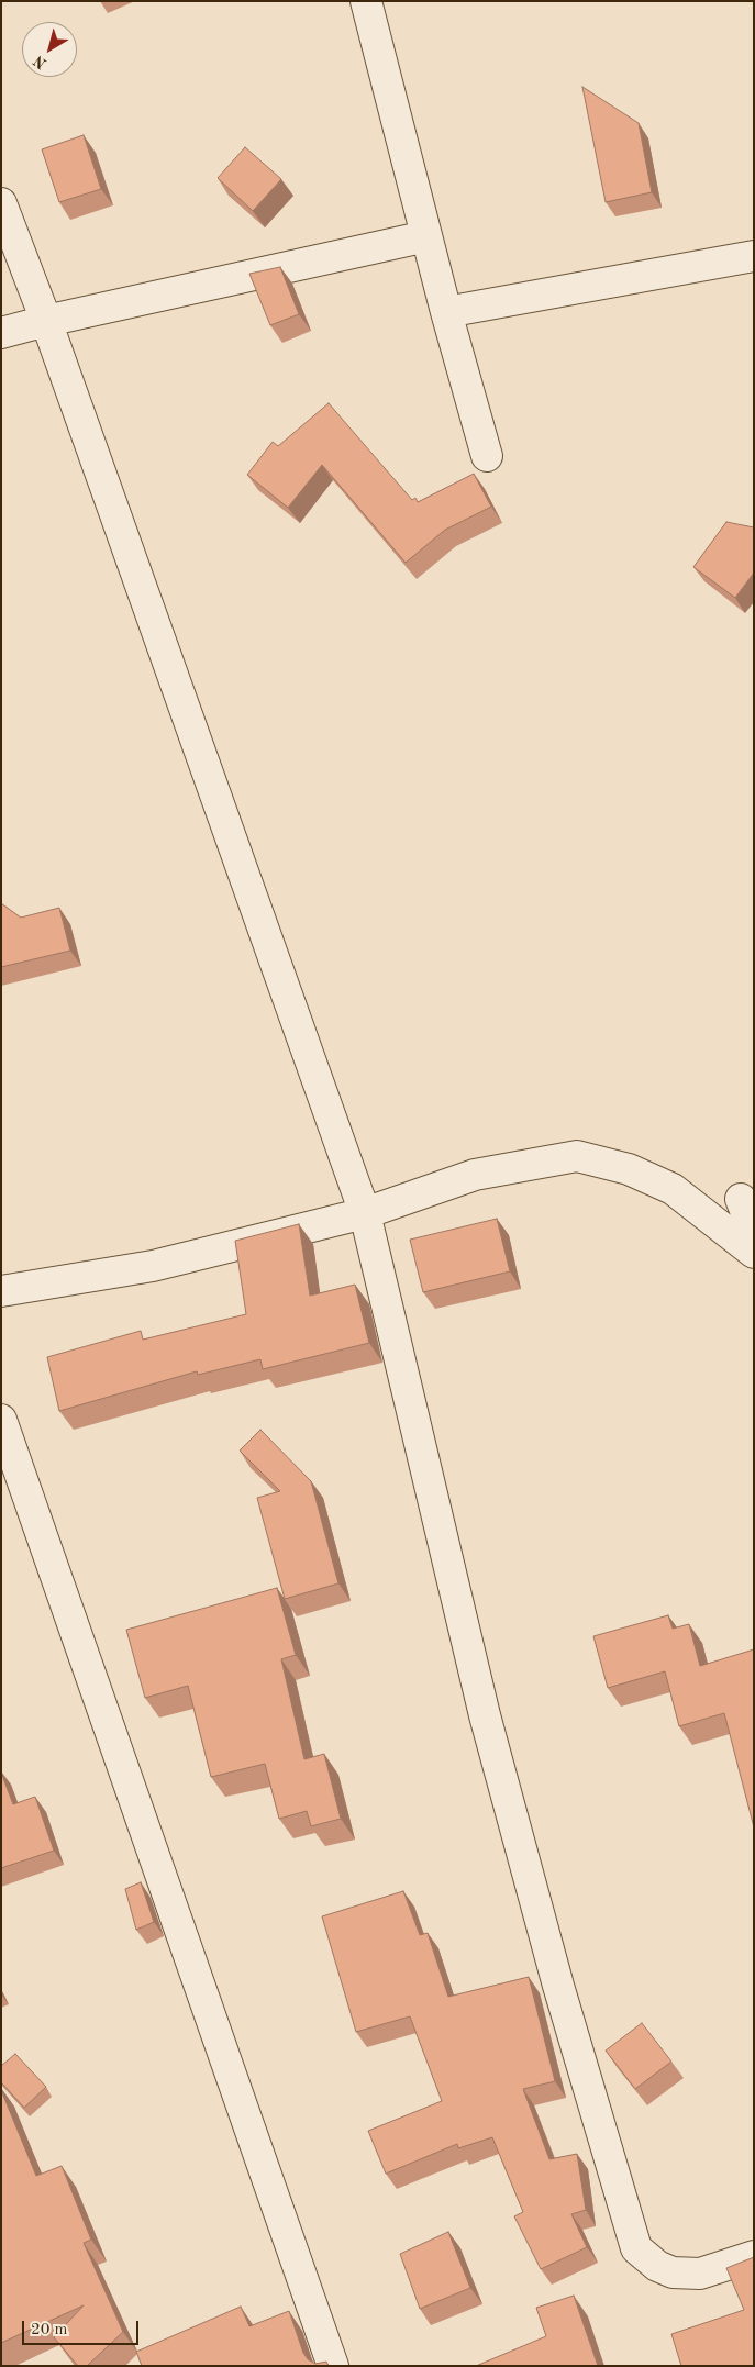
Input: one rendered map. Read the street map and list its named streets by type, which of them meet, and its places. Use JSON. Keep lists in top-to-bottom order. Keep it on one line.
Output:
{"scale_bar":"20 m","north":"bottom left"}
